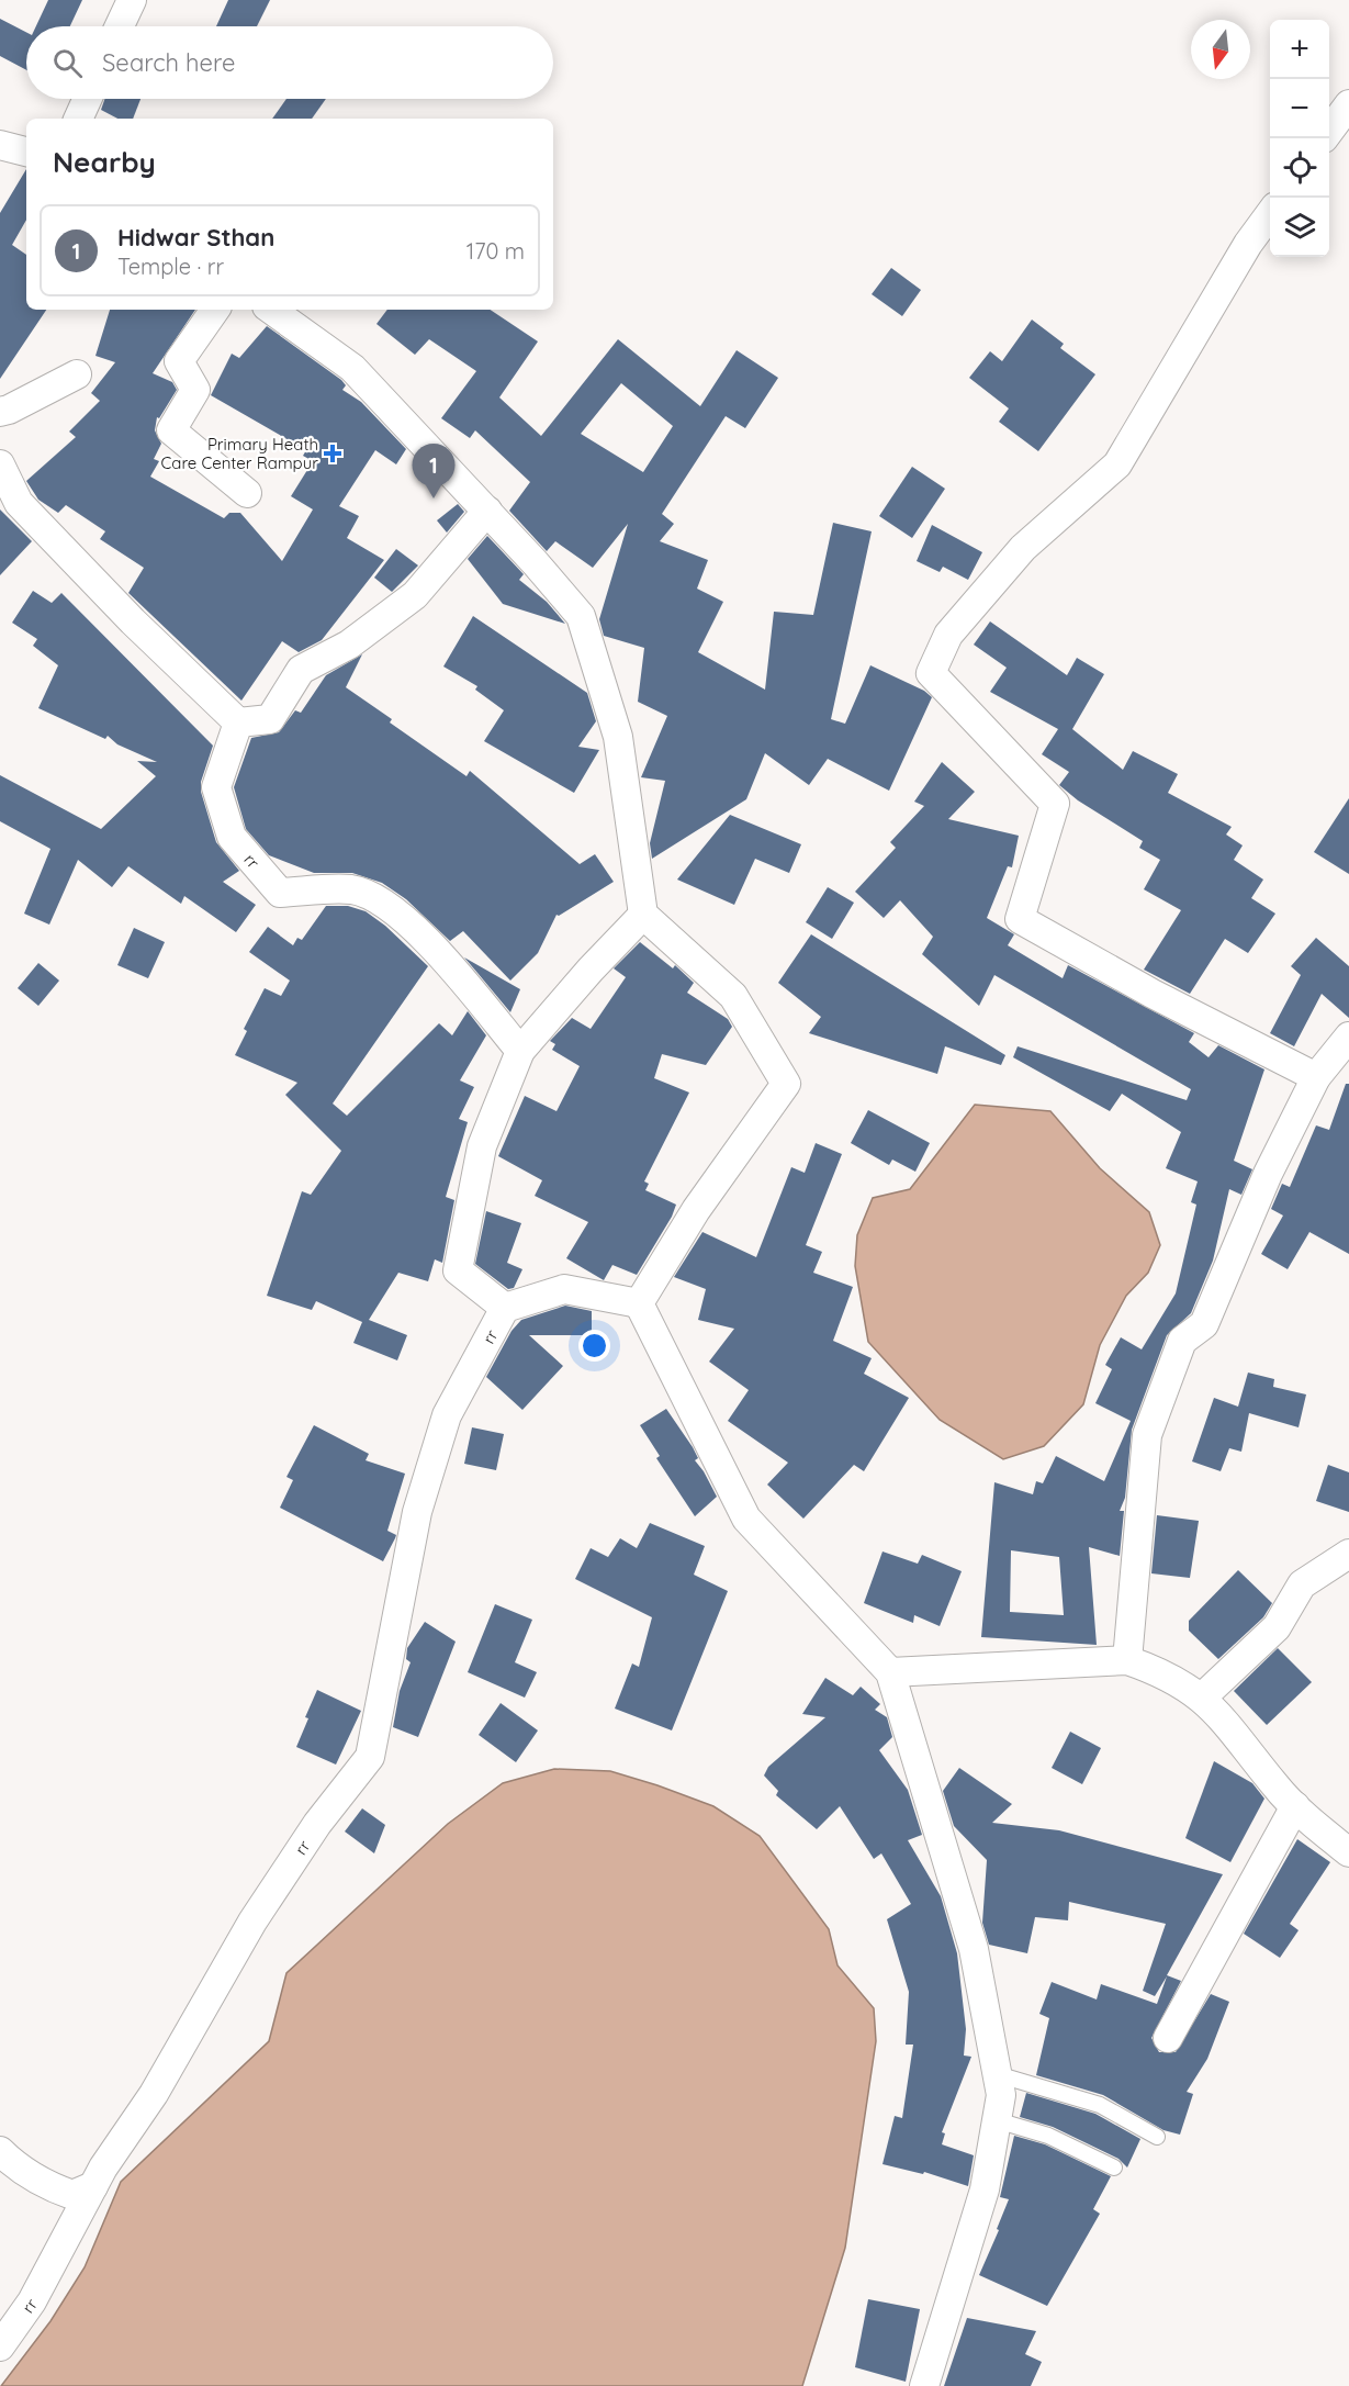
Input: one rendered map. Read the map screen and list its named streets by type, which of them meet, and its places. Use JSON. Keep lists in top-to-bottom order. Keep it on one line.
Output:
{"streets":{"street":["rr"]},"places":{"health":["Primary Heath Care Center Rampur"]},"north":"bottom","page":{"map_buttons":["+","−"],"search":"Search here","heading":"Nearby","list":[{"mark":"1","name":"Hidwar Sthan","note":"Temple · rr","value":"170 m"}],"pins":"1"}}
